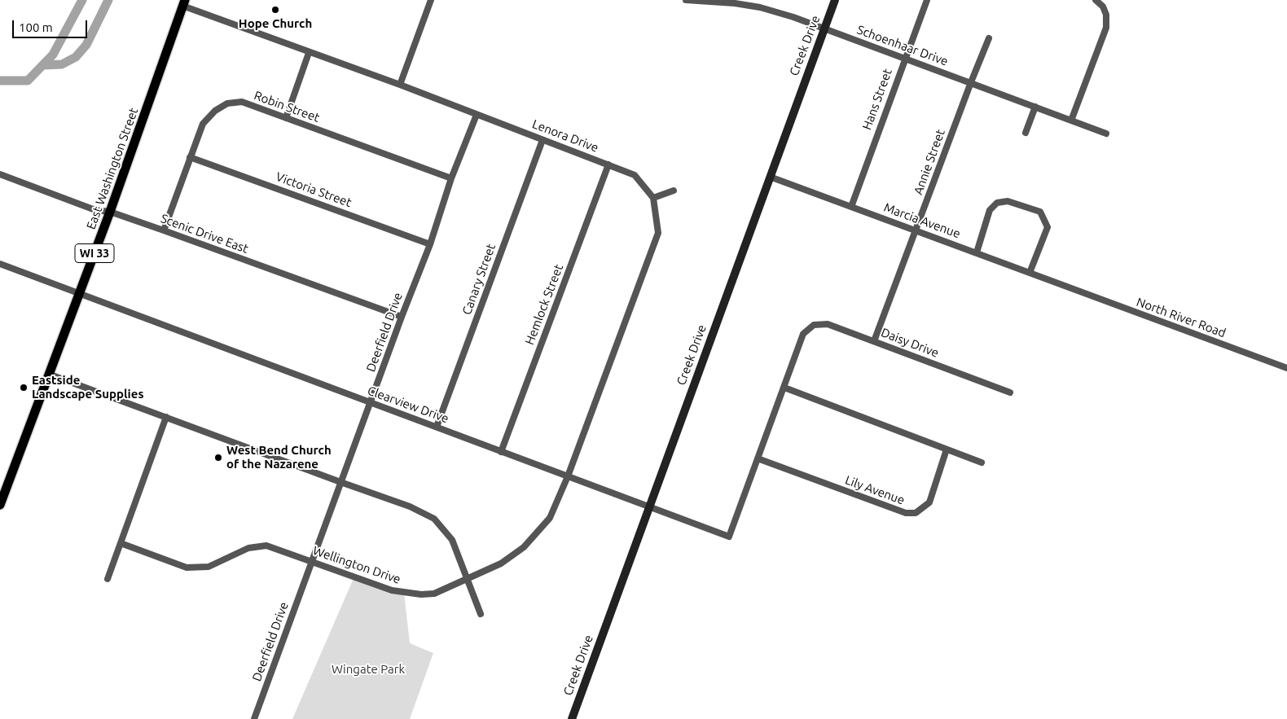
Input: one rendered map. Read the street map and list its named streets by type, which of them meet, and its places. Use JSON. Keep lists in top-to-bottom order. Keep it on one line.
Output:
{"streets":{"main road":["East Washington Street","WI 33"],"street":["Creek Drive","Schoenhaar Drive","Hans Street","Robin Street","Lenora Drive","Annie Street","Victoria Street","Marcia Avenue","Scenic Drive East","Canary Street","Hemlock Street","North River Road","Deerfield Drive","Daisy Drive","Clearview Drive","Lily Avenue","Wellington Drive"]},"crossings":[["Creek Drive","Schoenhaar Drive"],["Creek Drive","Marcia Avenue"],["Creek Drive","Clearview Drive"],["Schoenhaar Drive","Hans Street"],["Schoenhaar Drive","Annie Street"],["Hans Street","Marcia Avenue"],["Robin Street","Victoria Street"],["Robin Street","Scenic Drive East"],["Robin Street","Deerfield Drive"],["Lenora Drive","East Washington Street"],["Lenora Drive","Canary Street"],["Lenora Drive","Hemlock Street"],["Lenora Drive","Deerfield Drive"],["Annie Street","Marcia Avenue"],["Annie Street","Daisy Drive"],["East Washington Street","Scenic Drive East"],["East Washington Street","Clearview Drive"],["Victoria Street","Deerfield Drive"],["Marcia Avenue","North River Road"],["Scenic Drive East","Deerfield Drive"],["Canary Street","Clearview Drive"],["Hemlock Street","Clearview Drive"],["Deerfield Drive","Clearview Drive"],["Deerfield Drive","Wellington Drive"],["Clearview Drive","Lily Avenue"],["Clearview Drive","Wellington Drive"]],"parks":["Wingate Park"],"places":["Hope Church","Eastside Landscape Supplies","West Bend Church of the Nazarene"],"scale_bar":"100 m"}
